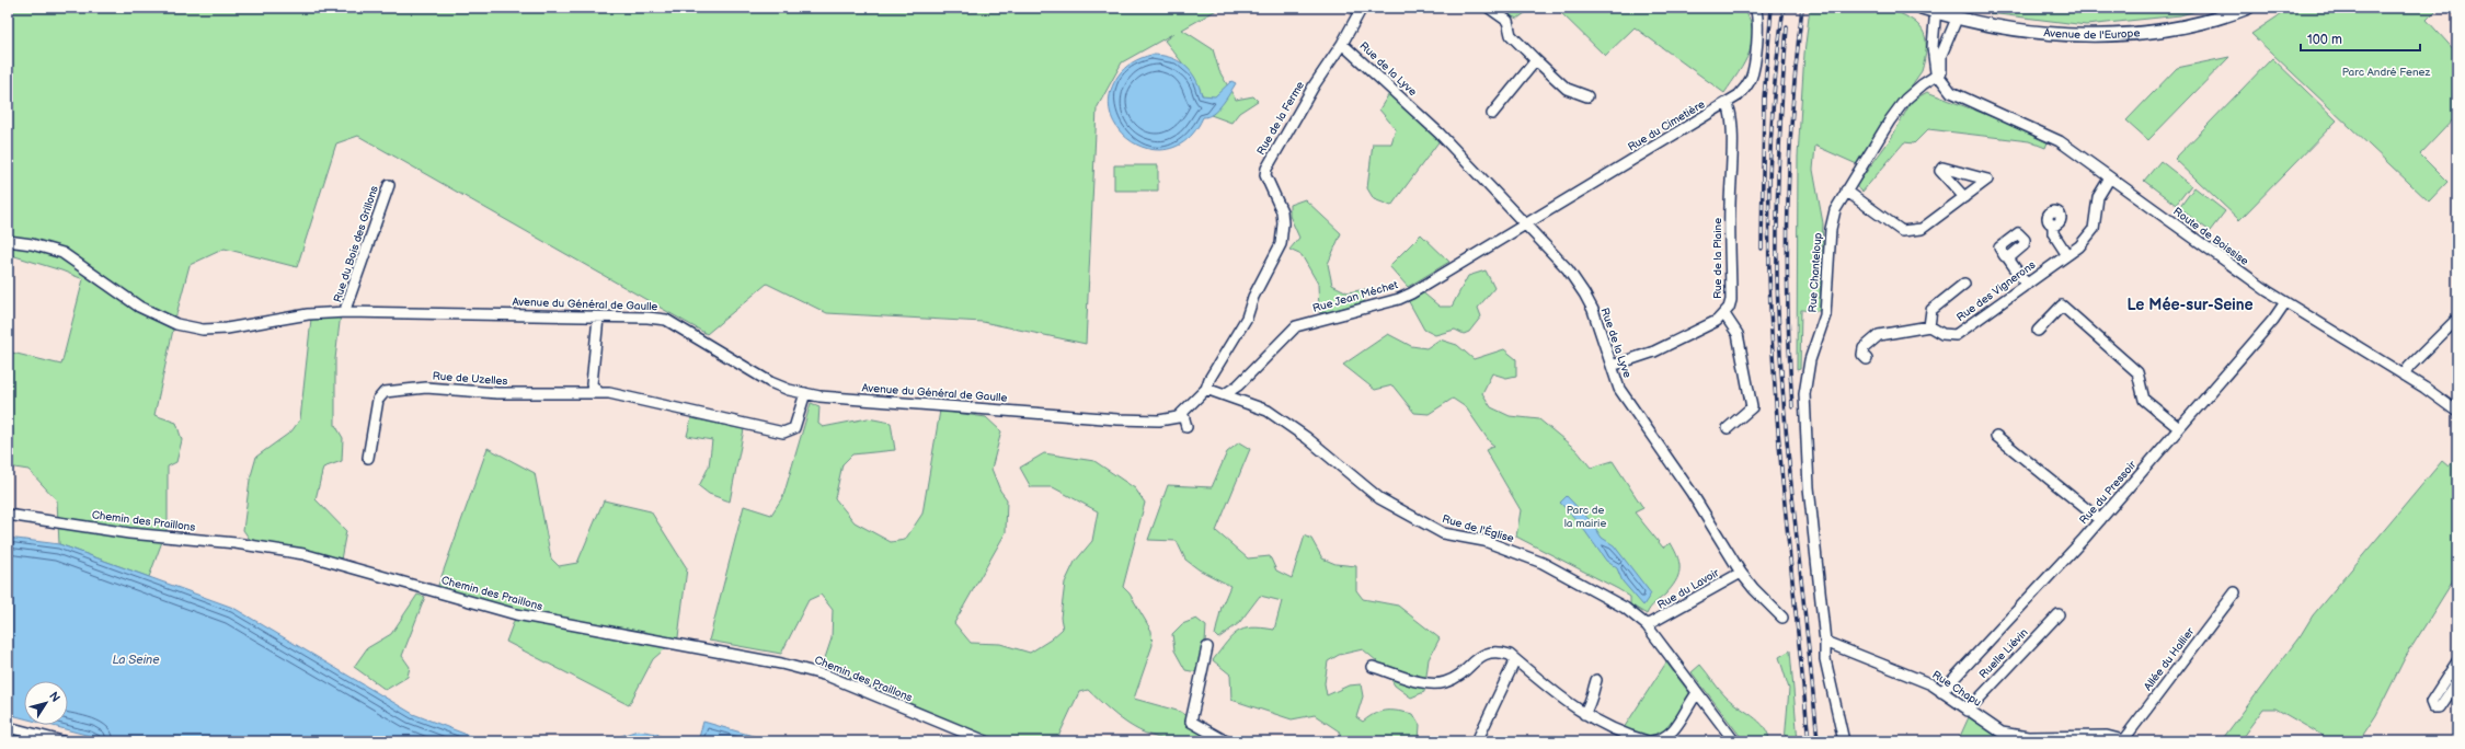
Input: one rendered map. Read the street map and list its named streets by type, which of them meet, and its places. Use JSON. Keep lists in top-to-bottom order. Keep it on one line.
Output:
{"streets":{"main road":["Avenue de l'Europe"],"street":["Rue de la Lyve","Rue de la Ferme","Rue du Cimetière","Route de Boissise","Rue du Bois des Grillons","Rue de la Plaine","Rue Chanteloup","Rue des Vignerons","Rue Jean Méchet","Avenue du Général de Gaulle","Rue de Uzelles","Rue du Pressoir","Chemin des Praillons","Rue de l'Église","Rue du Lavoir","Ruelle Liévin","Allée du Hallier","Rue Chapu"]},"crossings":[["Avenue de l'Europe","Route de Boissise"],["Rue de la Lyve","Rue de la Ferme"],["Rue de la Lyve","Rue du Cimetière"],["Rue de la Lyve","Rue de la Plaine"],["Rue de la Lyve","Rue Jean Méchet"],["Rue de la Lyve","Rue du Lavoir"],["Rue de la Ferme","Rue de l'Église"],["Rue du Cimetière","Rue de la Plaine"],["Rue du Cimetière","Rue Jean Méchet"],["Route de Boissise","Rue Chanteloup"],["Route de Boissise","Rue des Vignerons"],["Route de Boissise","Rue du Pressoir"],["Rue du Bois des Grillons","Avenue du Général de Gaulle"],["Rue Chanteloup","Rue Chapu"],["Rue Jean Méchet","Rue de l'Église"],["Avenue du Général de Gaulle","Rue de Uzelles"],["Rue du Pressoir","Rue Chapu"],["Rue de l'Église","Rue du Lavoir"],["Ruelle Liévin","Rue Chapu"],["Allée du Hallier","Rue Chapu"]],"districts":["Le Mée-sur-Seine"],"water":["La Seine"],"parks":["Parc André Fenez","Parc de la mairie"],"scale_bar":"100 m","north":"top right"}
